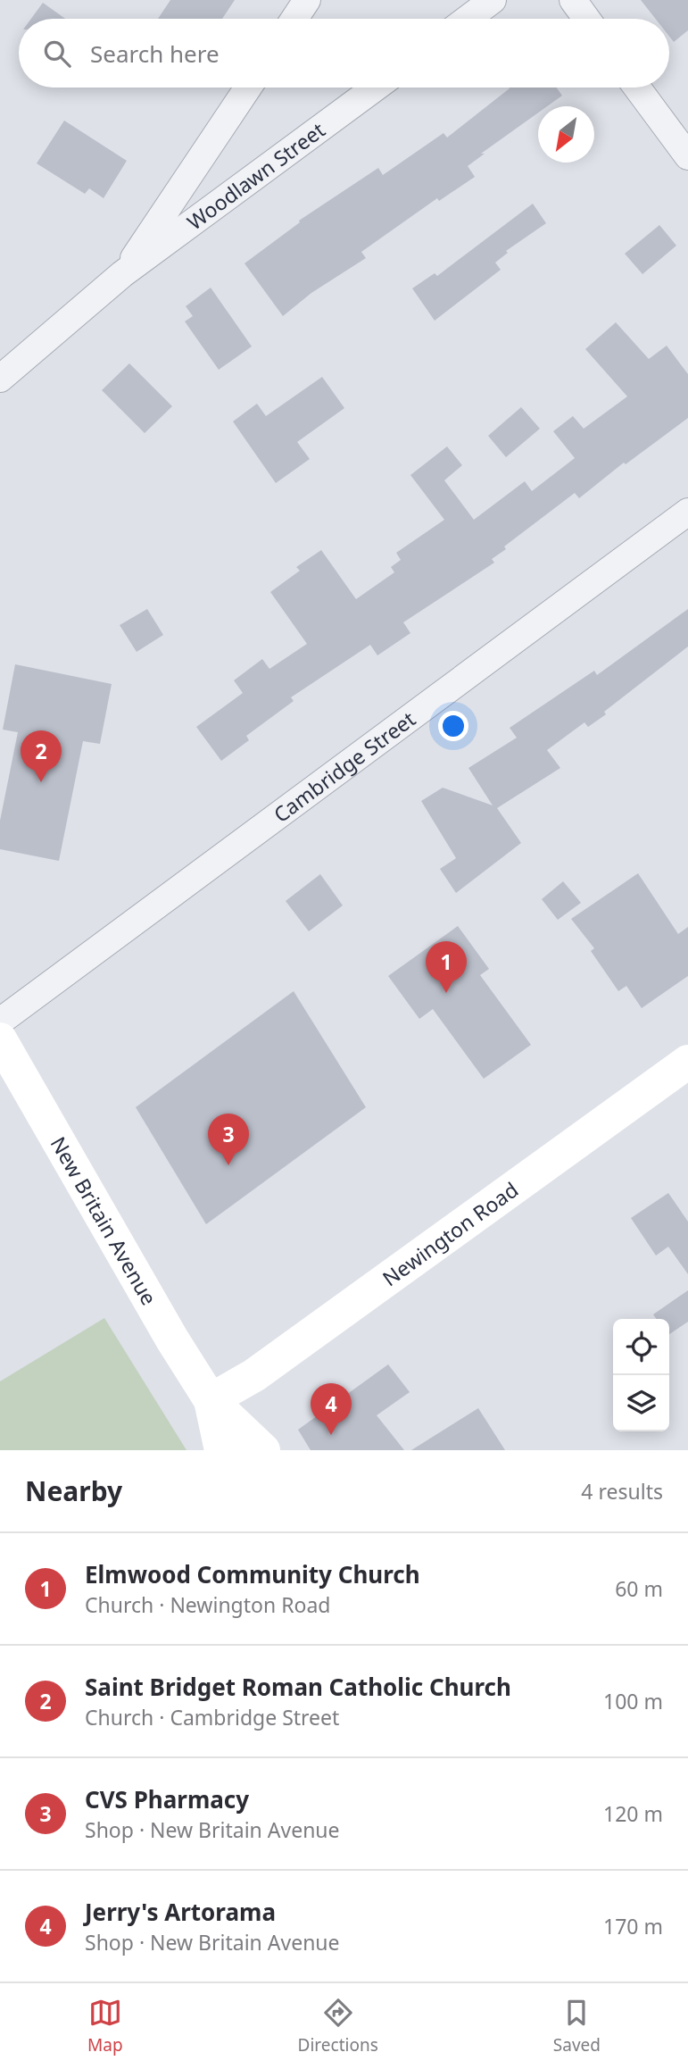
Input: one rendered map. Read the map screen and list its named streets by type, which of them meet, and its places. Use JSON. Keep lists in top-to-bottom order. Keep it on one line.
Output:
{"streets":{"main road":["New Britain Avenue","Newington Road"],"street":["Woodlawn Street","Cambridge Street"]},"crossings":[["New Britain Avenue","Newington Road"]],"north":"bottom left","page":{"search":"Search here","pins":["2","1","3","4"],"heading":["Nearby","4 results"],"list":[{"mark":"1","name":"Elmwood Community Church","note":"Church · Newington Road","value":"60 m"},{"mark":"2","name":"Saint Bridget Roman Catholic Church","note":"Church · Cambridge Street","value":"100 m"},{"mark":"3","name":"CVS Pharmacy","note":"Shop · New Britain Avenue","value":"120 m"},{"mark":"4","name":"Jerry's Artorama","note":"Shop · New Britain Avenue","value":"170 m"}],"nav":["Map","Directions","Saved"]}}
